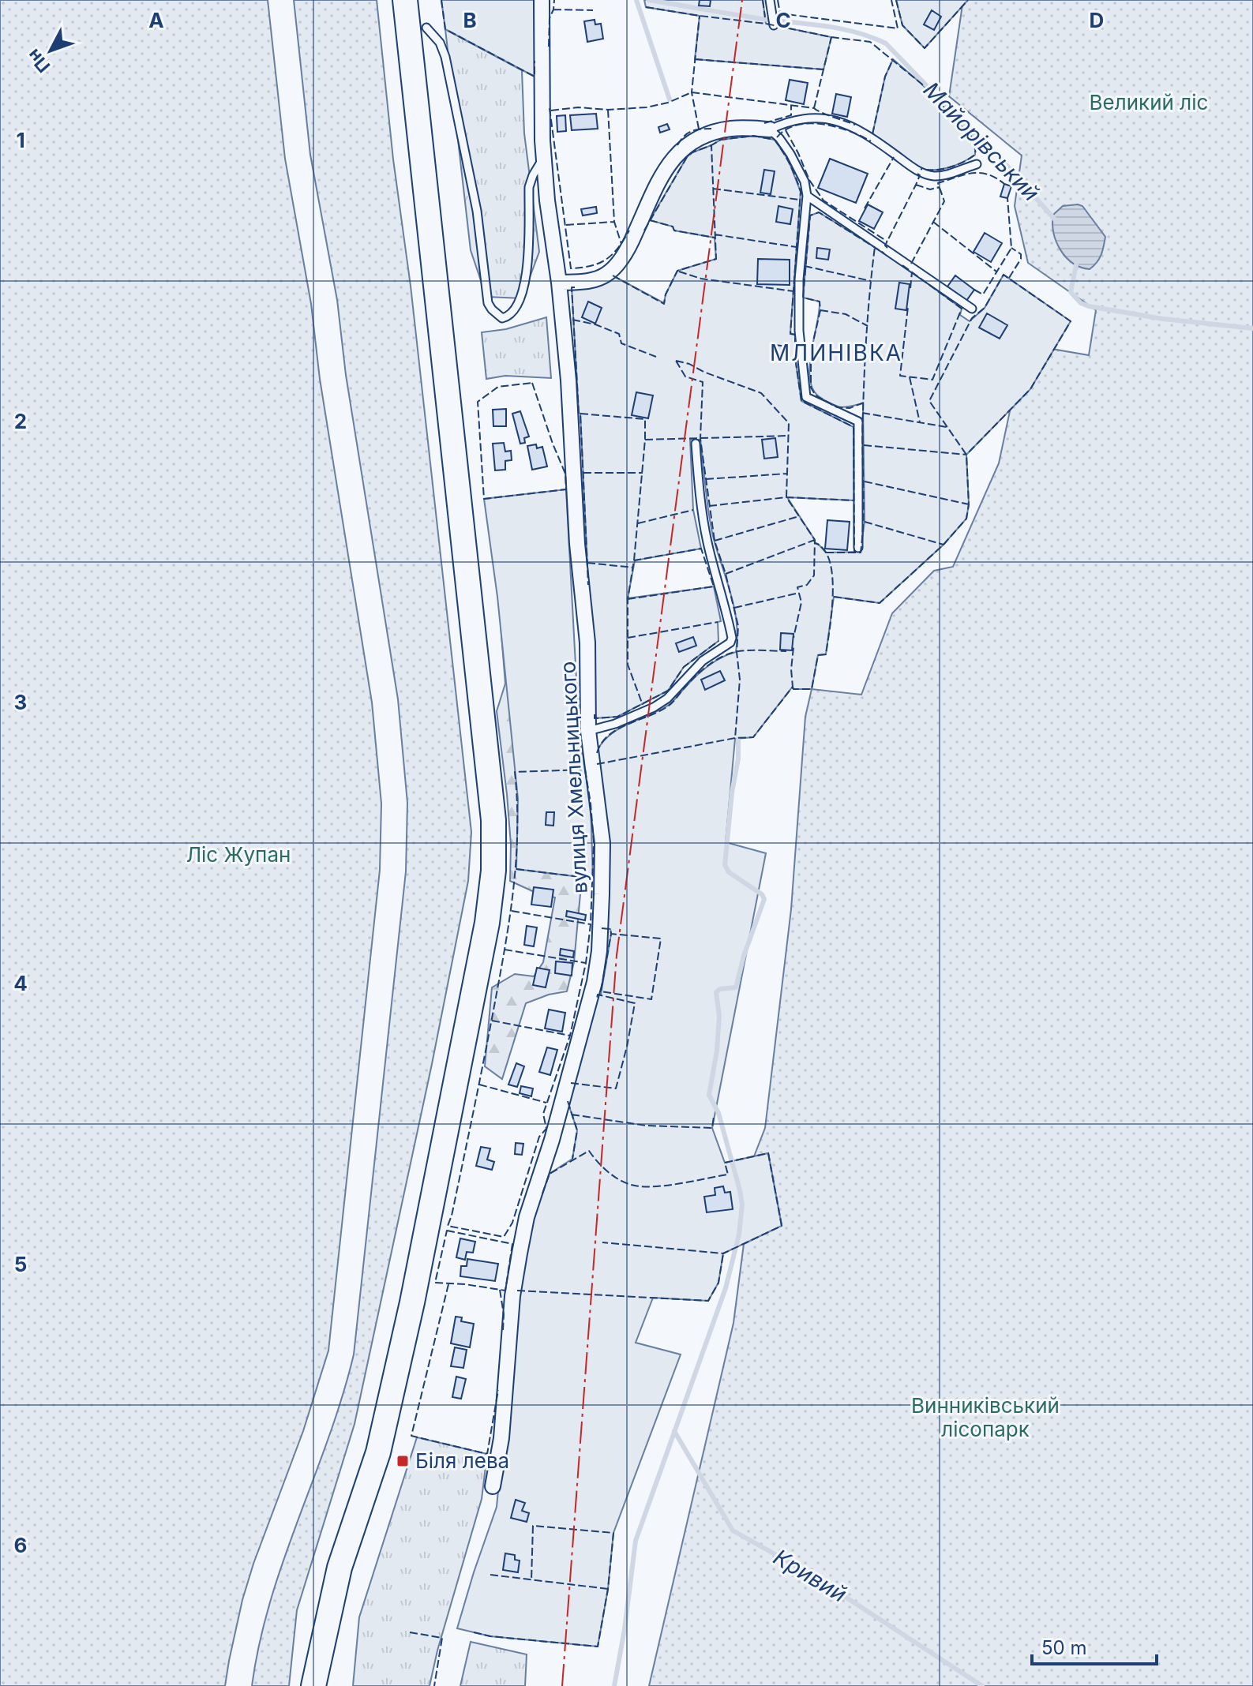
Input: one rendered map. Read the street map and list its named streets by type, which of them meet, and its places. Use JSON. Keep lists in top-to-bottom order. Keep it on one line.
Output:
{"streets":{"street":["вулиця Хмельницького"]},"districts":["МЛИНІВКА"],"water":["Майорівський","Кривий"],"parks":["Великий ліс","Ліс Жупан","Винниківський лісопарк"],"places":{"transit":["Бiля лева"]},"scale_bar":"50 m","north":"bottom left","grid":{"columns":["A","B","C","D"],"rows":["1","2","3","4","5","6"]}}
